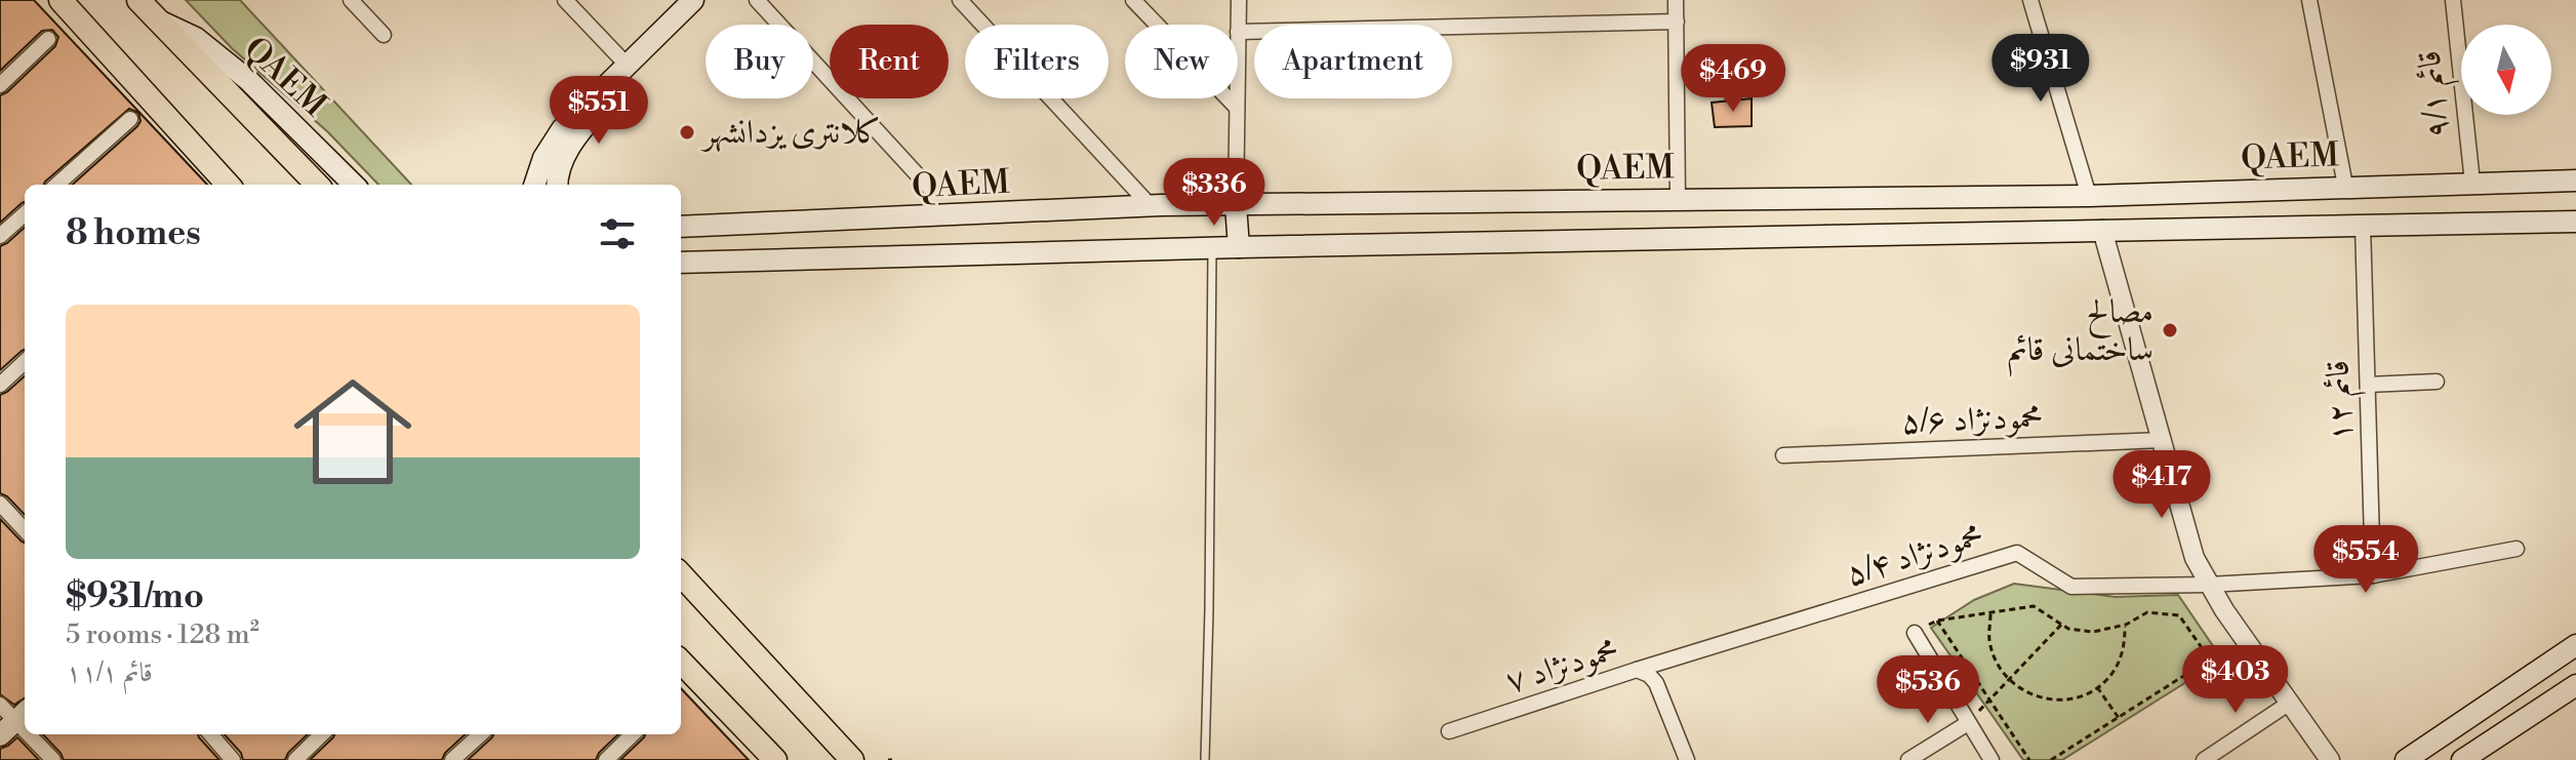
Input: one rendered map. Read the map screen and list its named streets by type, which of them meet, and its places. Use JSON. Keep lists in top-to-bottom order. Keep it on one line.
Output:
{"streets":{"main road":["QAEM"],"street":["قائم ۹/۱","قائم ۱۲","محمودنژاد ۵/۶","محمودنژاد ۵/۴","محمودنژاد ۷"]},"crossings":[["QAEM","قائم ۹/۱"],["قائم ۱۲","محمودنژاد ۵/۴"],["محمودنژاد ۵/۴","محمودنژاد ۷"]],"places":["کلانتری یزدانشهر","مصالح ساختمانی قائم"],"north":"bottom","page":{"chip":["Buy","Rent","Filters","New","Apartment"],"price":["$931","$469","$551","$336","$417","$554","$403","$536"],"heading":"8 homes","list":[{"name":"$931/mo","note":"5 rooms · 128 m² · قائم ۱۱/۱"}]}}
